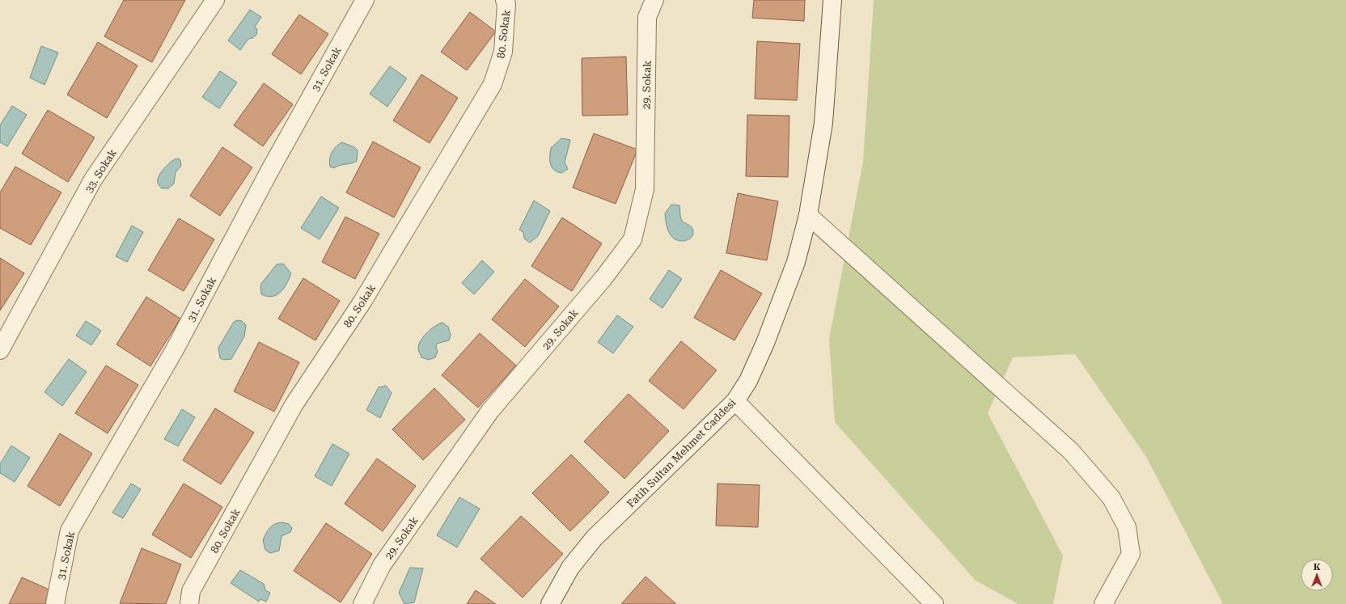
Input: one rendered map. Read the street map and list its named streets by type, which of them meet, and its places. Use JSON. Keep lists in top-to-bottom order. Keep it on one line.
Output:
{"streets":{"street":["80. Sokak","31. Sokak","29. Sokak","33. Sokak","Fatih Sultan Mehmet Caddesi"]},"north":"top"}
